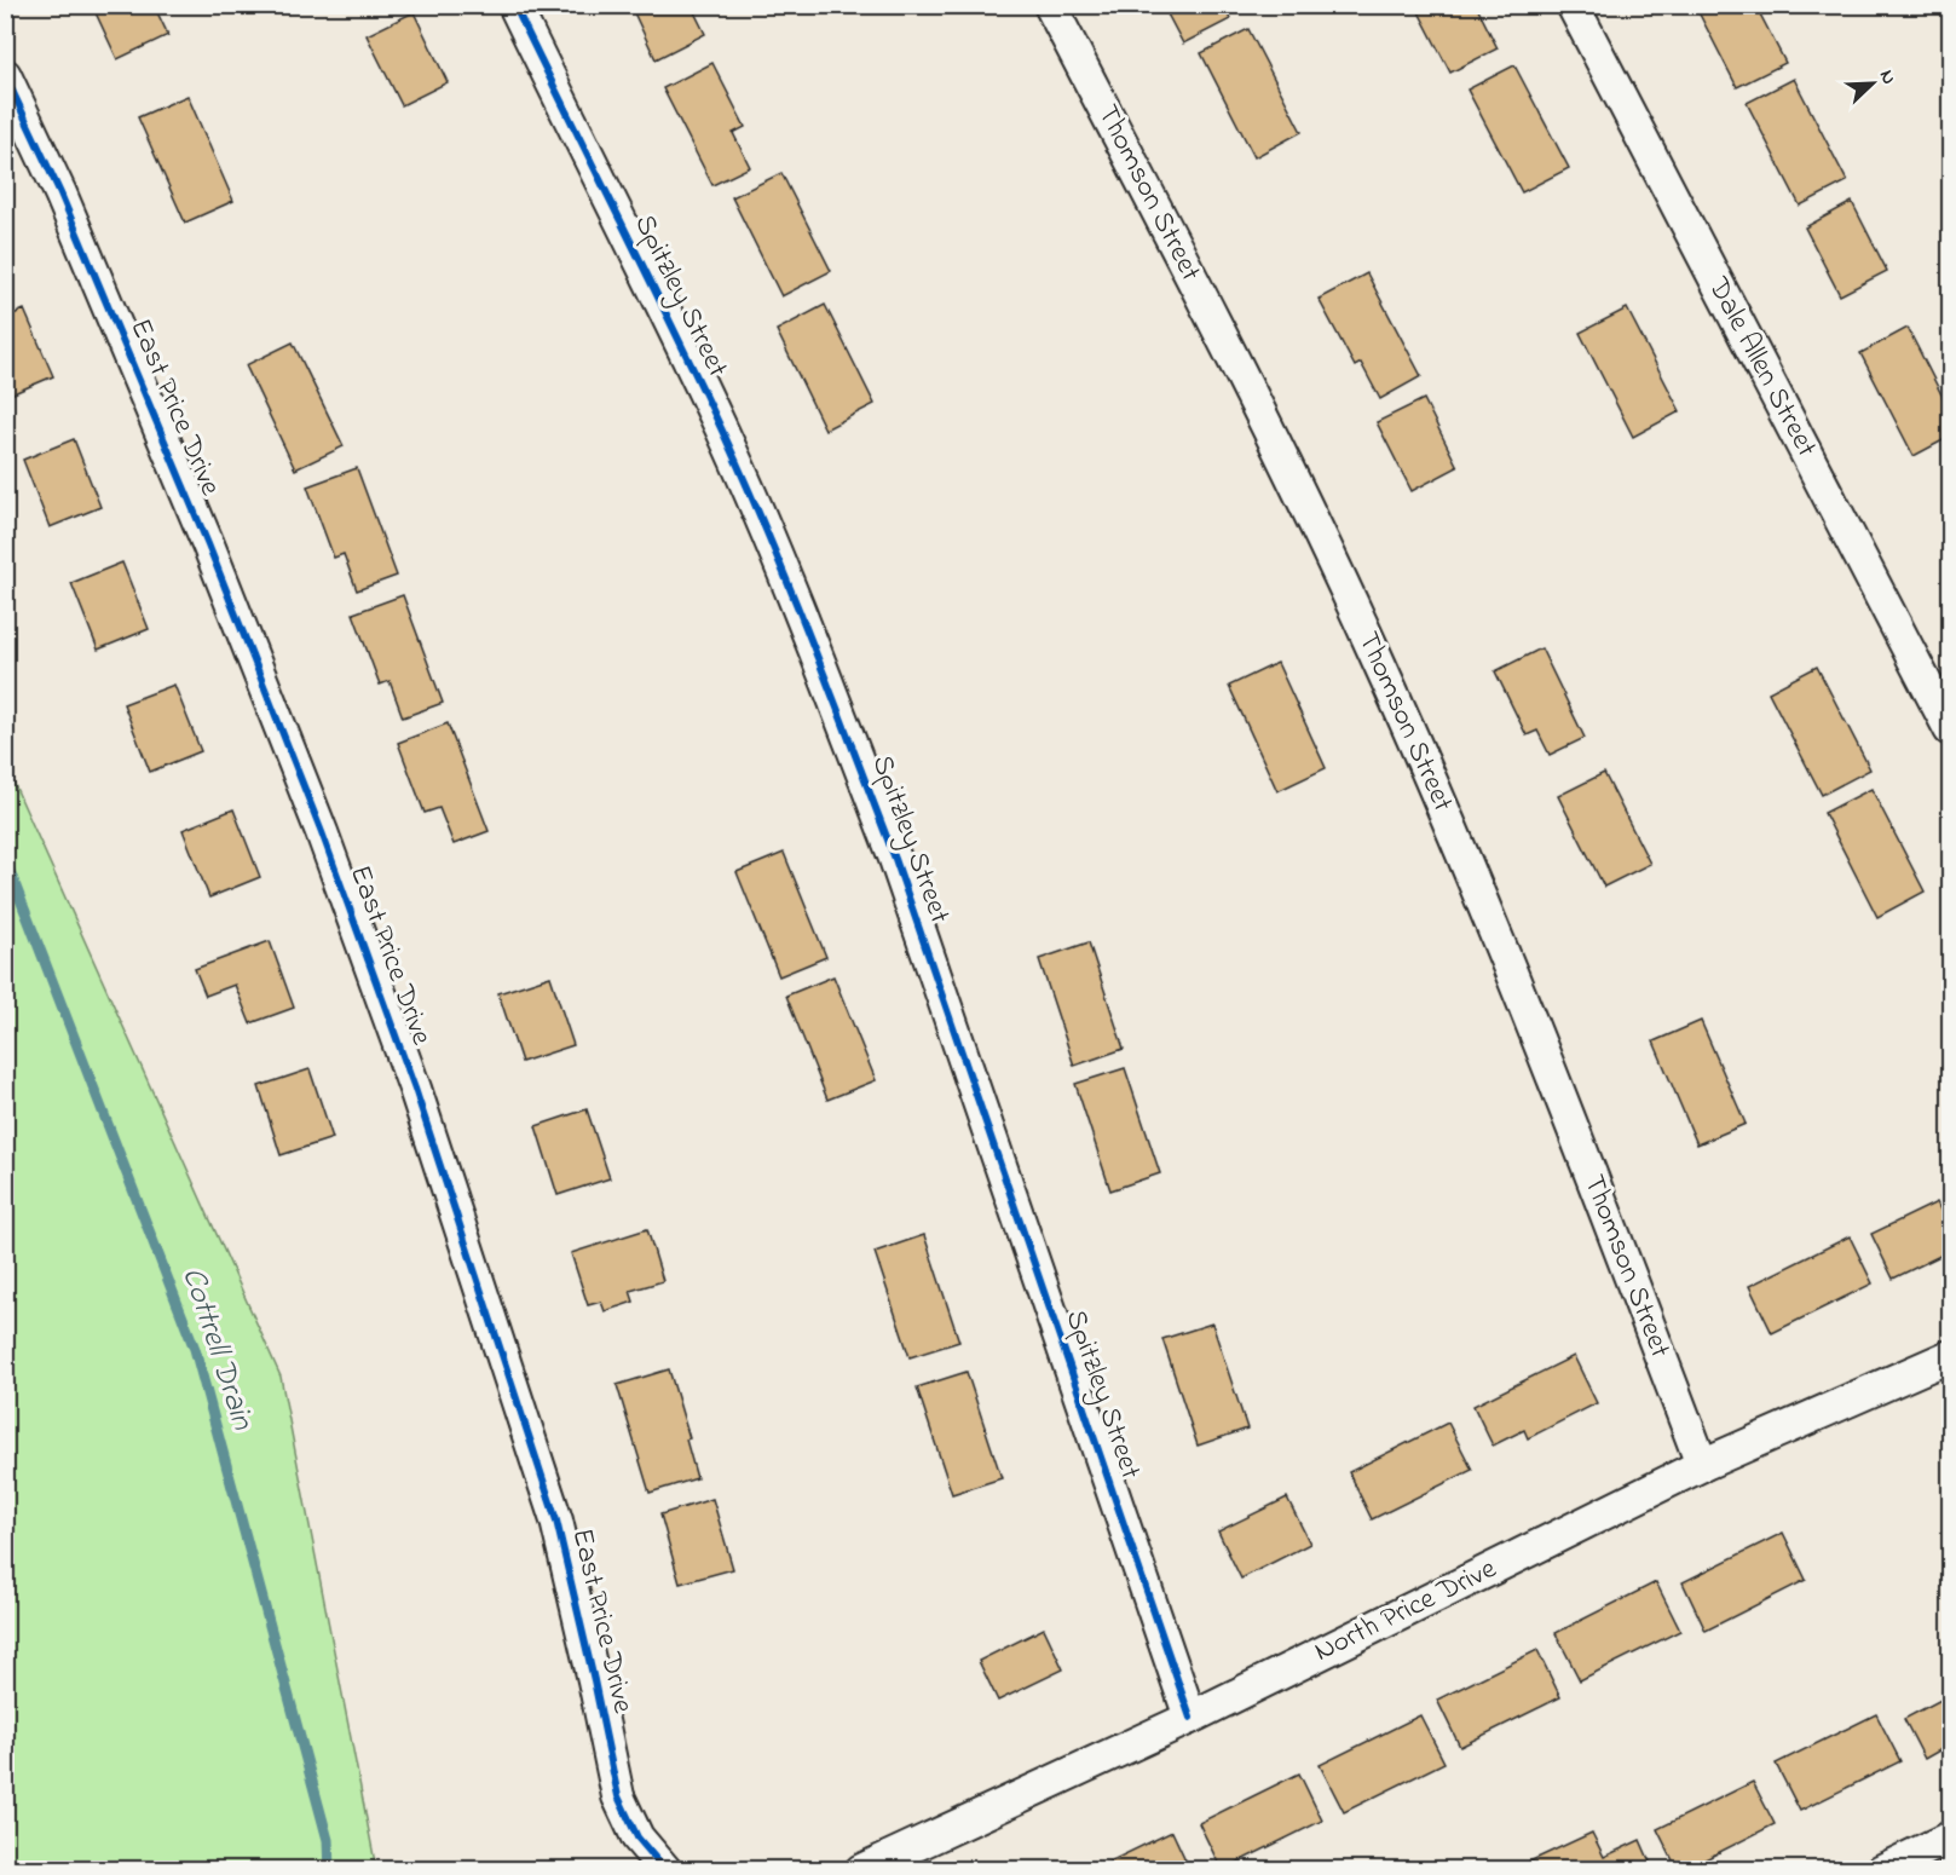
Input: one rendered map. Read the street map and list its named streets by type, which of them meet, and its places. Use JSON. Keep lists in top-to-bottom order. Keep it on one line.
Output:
{"streets":{"street":["Thomson Street","Spitzley Street","Dale Allen Street","East Price Drive","North Price Drive"]},"crossings":[["Thomson Street","North Price Drive"],["Spitzley Street","North Price Drive"]],"water":["Cottrell Drain"],"north":"top right"}
